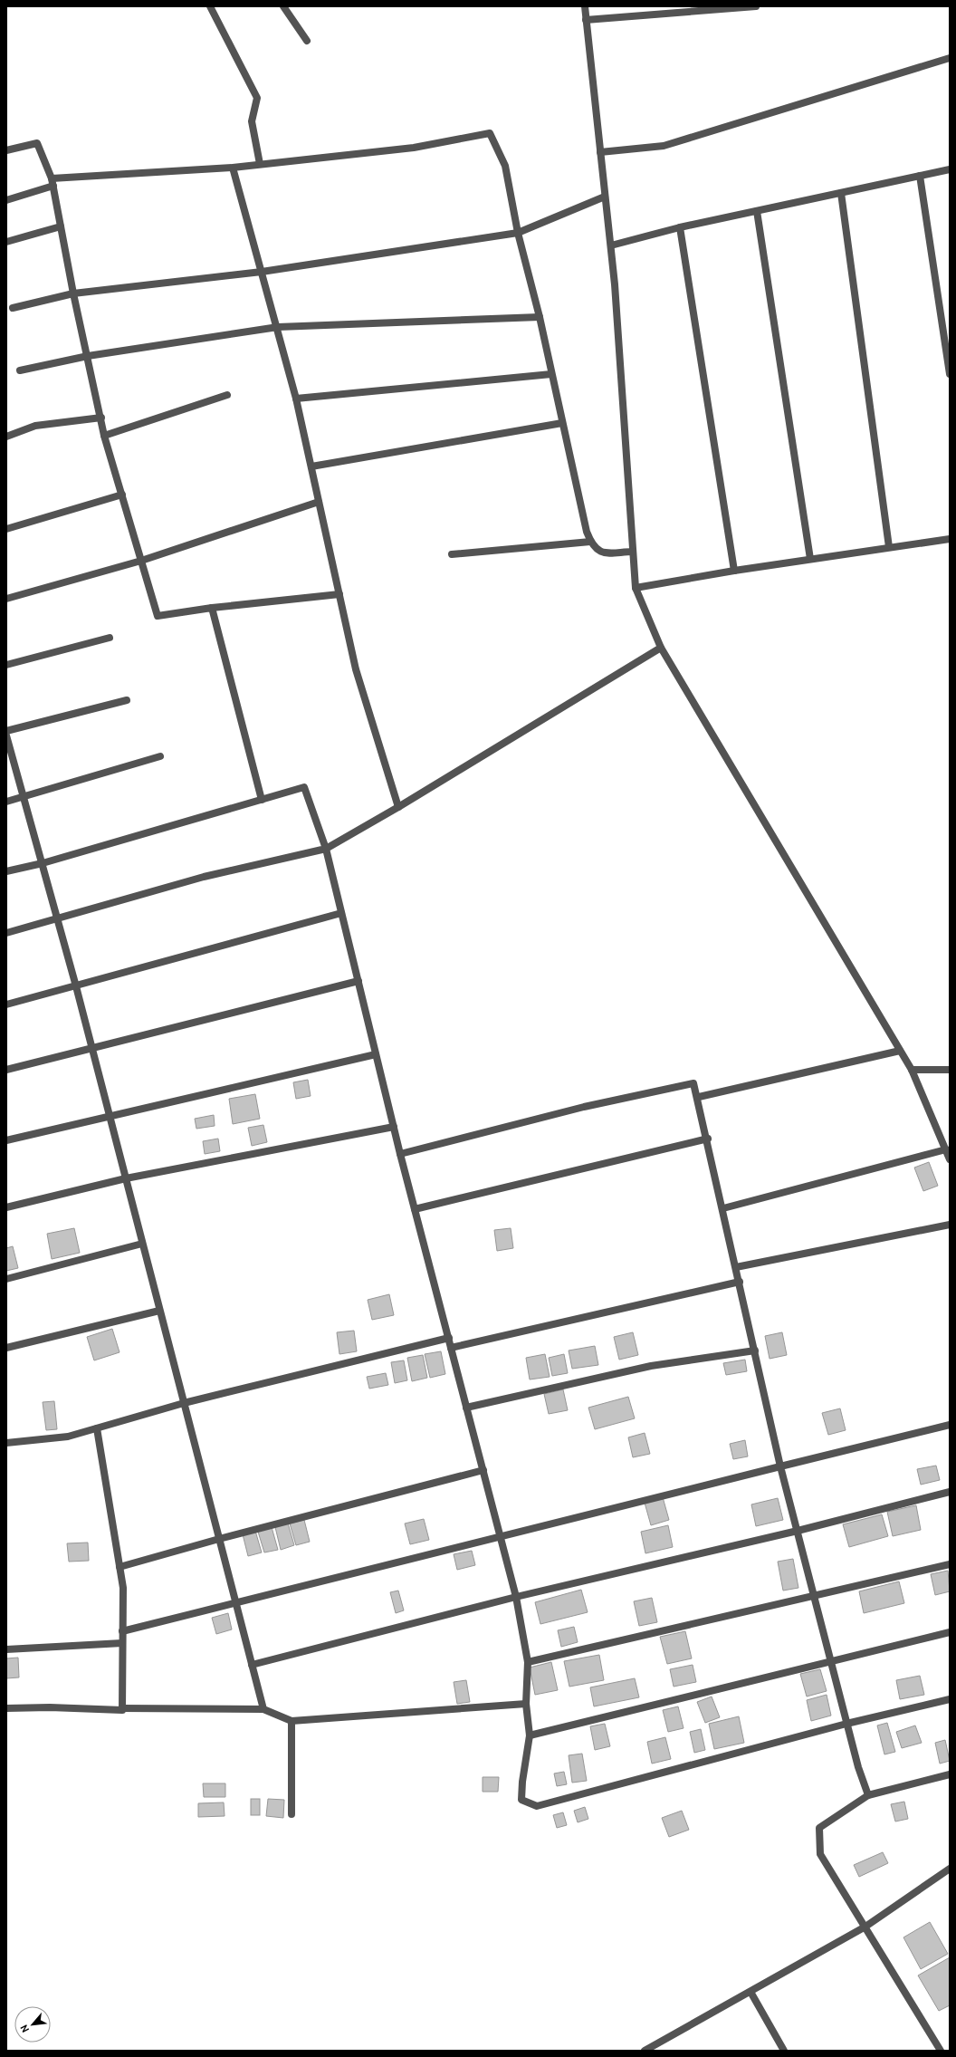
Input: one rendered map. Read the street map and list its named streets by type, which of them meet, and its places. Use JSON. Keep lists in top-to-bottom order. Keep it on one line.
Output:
{"north":"bottom left"}
